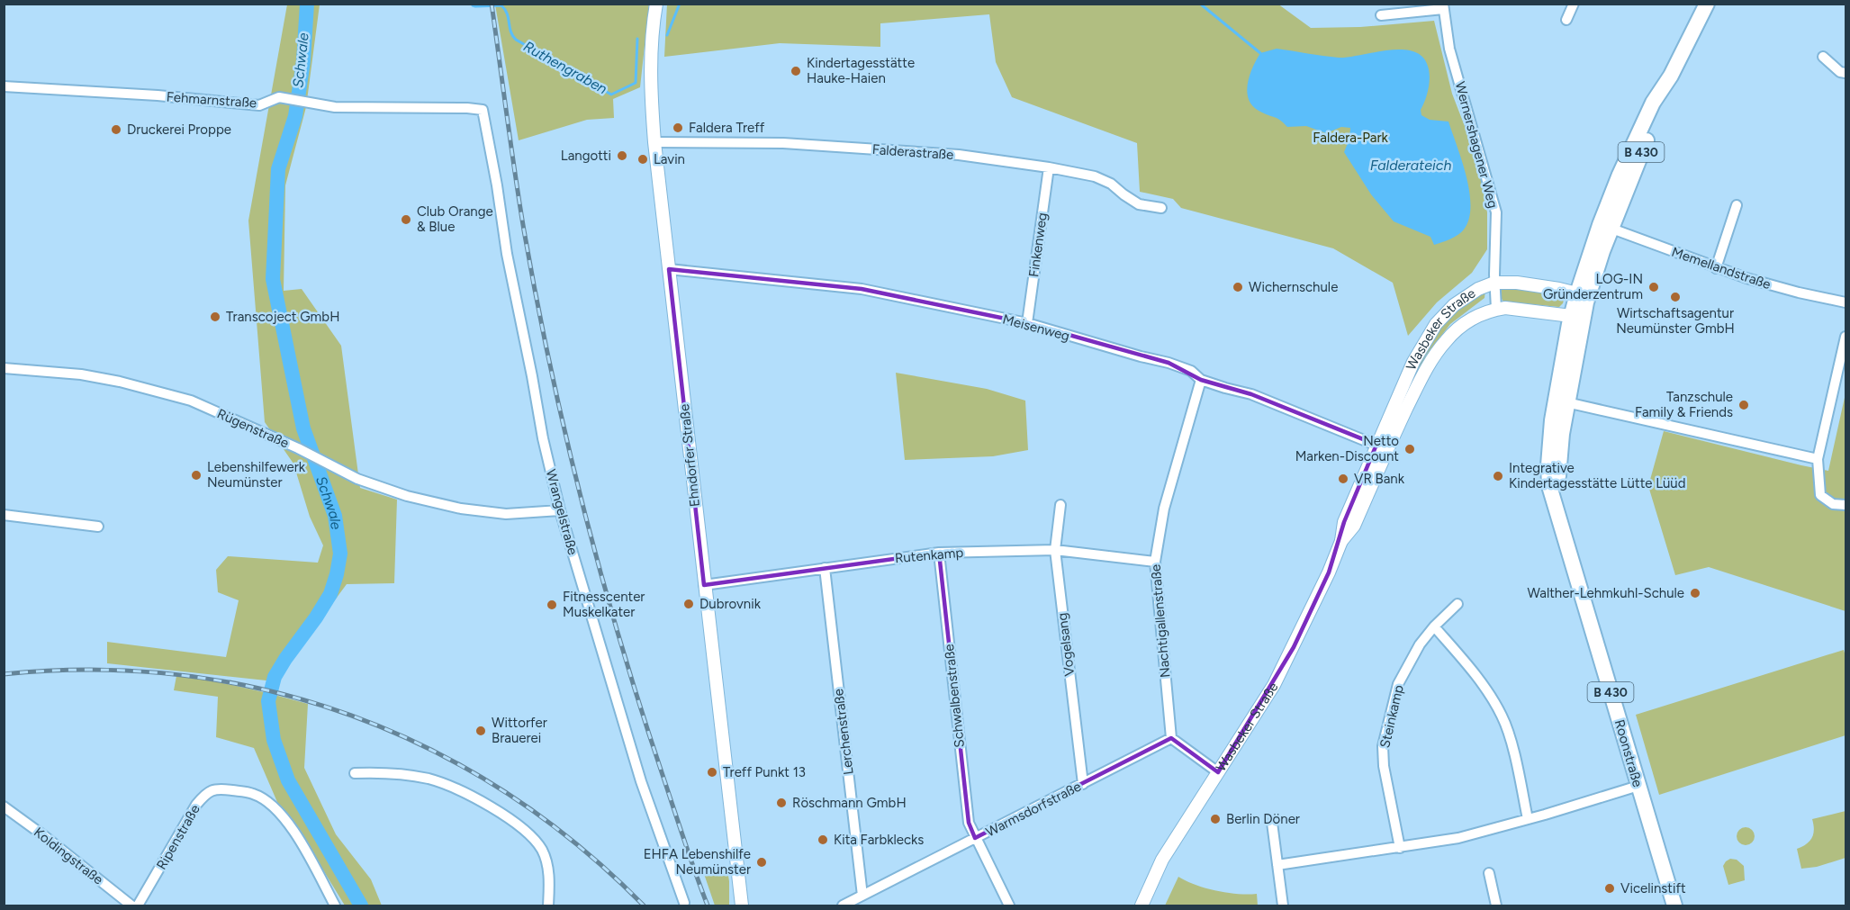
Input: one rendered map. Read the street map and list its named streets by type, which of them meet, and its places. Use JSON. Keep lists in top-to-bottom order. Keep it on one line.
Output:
{"streets":{"main road":["B 430","Roonstraße"],"street":["Fehmarnstraße","Wernershagener Weg","Falderastraße","Finkenweg","Memellandstraße","Meisenweg","Wasbeker Straße","Rügenstraße","Ehndorfer Straße","Wrangelstraße","Rutenkamp","Nachtigallenstraße","Vogelsang","Schwalbenstraße","Steinkamp","Lerchenstraße","Warmsdorfstraße","Ripenstraße","Koldingstraße"]},"crossings":[["Fehmarnstraße","Wrangelstraße"],["Wernershagener Weg","Wasbeker Straße"],["Falderastraße","Finkenweg"],["Falderastraße","Ehndorfer Straße"],["B 430","Memellandstraße"],["B 430","Wasbeker Straße"],["B 430","Roonstraße"],["Finkenweg","Meisenweg"],["Meisenweg","Wasbeker Straße"],["Meisenweg","Ehndorfer Straße"],["Meisenweg","Nachtigallenstraße"],["Wasbeker Straße","Roonstraße"],["Rügenstraße","Wrangelstraße"],["Ehndorfer Straße","Rutenkamp"],["Rutenkamp","Nachtigallenstraße"],["Rutenkamp","Vogelsang"],["Rutenkamp","Schwalbenstraße"],["Rutenkamp","Lerchenstraße"],["Nachtigallenstraße","Warmsdorfstraße"],["Vogelsang","Warmsdorfstraße"],["Schwalbenstraße","Warmsdorfstraße"],["Lerchenstraße","Warmsdorfstraße"]],"water":["Schwale","Ruthengraben","Falderateich"],"parks":["Faldera-Park"],"places":["Kindertagesstätte Hauke-Haien","Faldera Treff","Druckerei Proppe","Langotti","Lavin","Club Orange & Blue","Wichernschule","LOG-IN Gründerzentrum","Wirtschaftsagentur Neumünster GmbH","Transcoject GmbH","Tanzschule Family & Friends","Netto Marken-Discount","Lebenshilfewerk Neumünster","Integrative Kindertagesstätte Lütte Lüüd","VR Bank","Walther-Lehmkuhl-Schule","Dubrovnik","Fitnesscenter Muskelkater","Wittorfer Brauerei","Treff Punkt 13","Röschmann GmbH","Berlin Döner","Kita Farbklecks","EHFA Lebenshilfe Neumünster","Vicelinstift"]}
